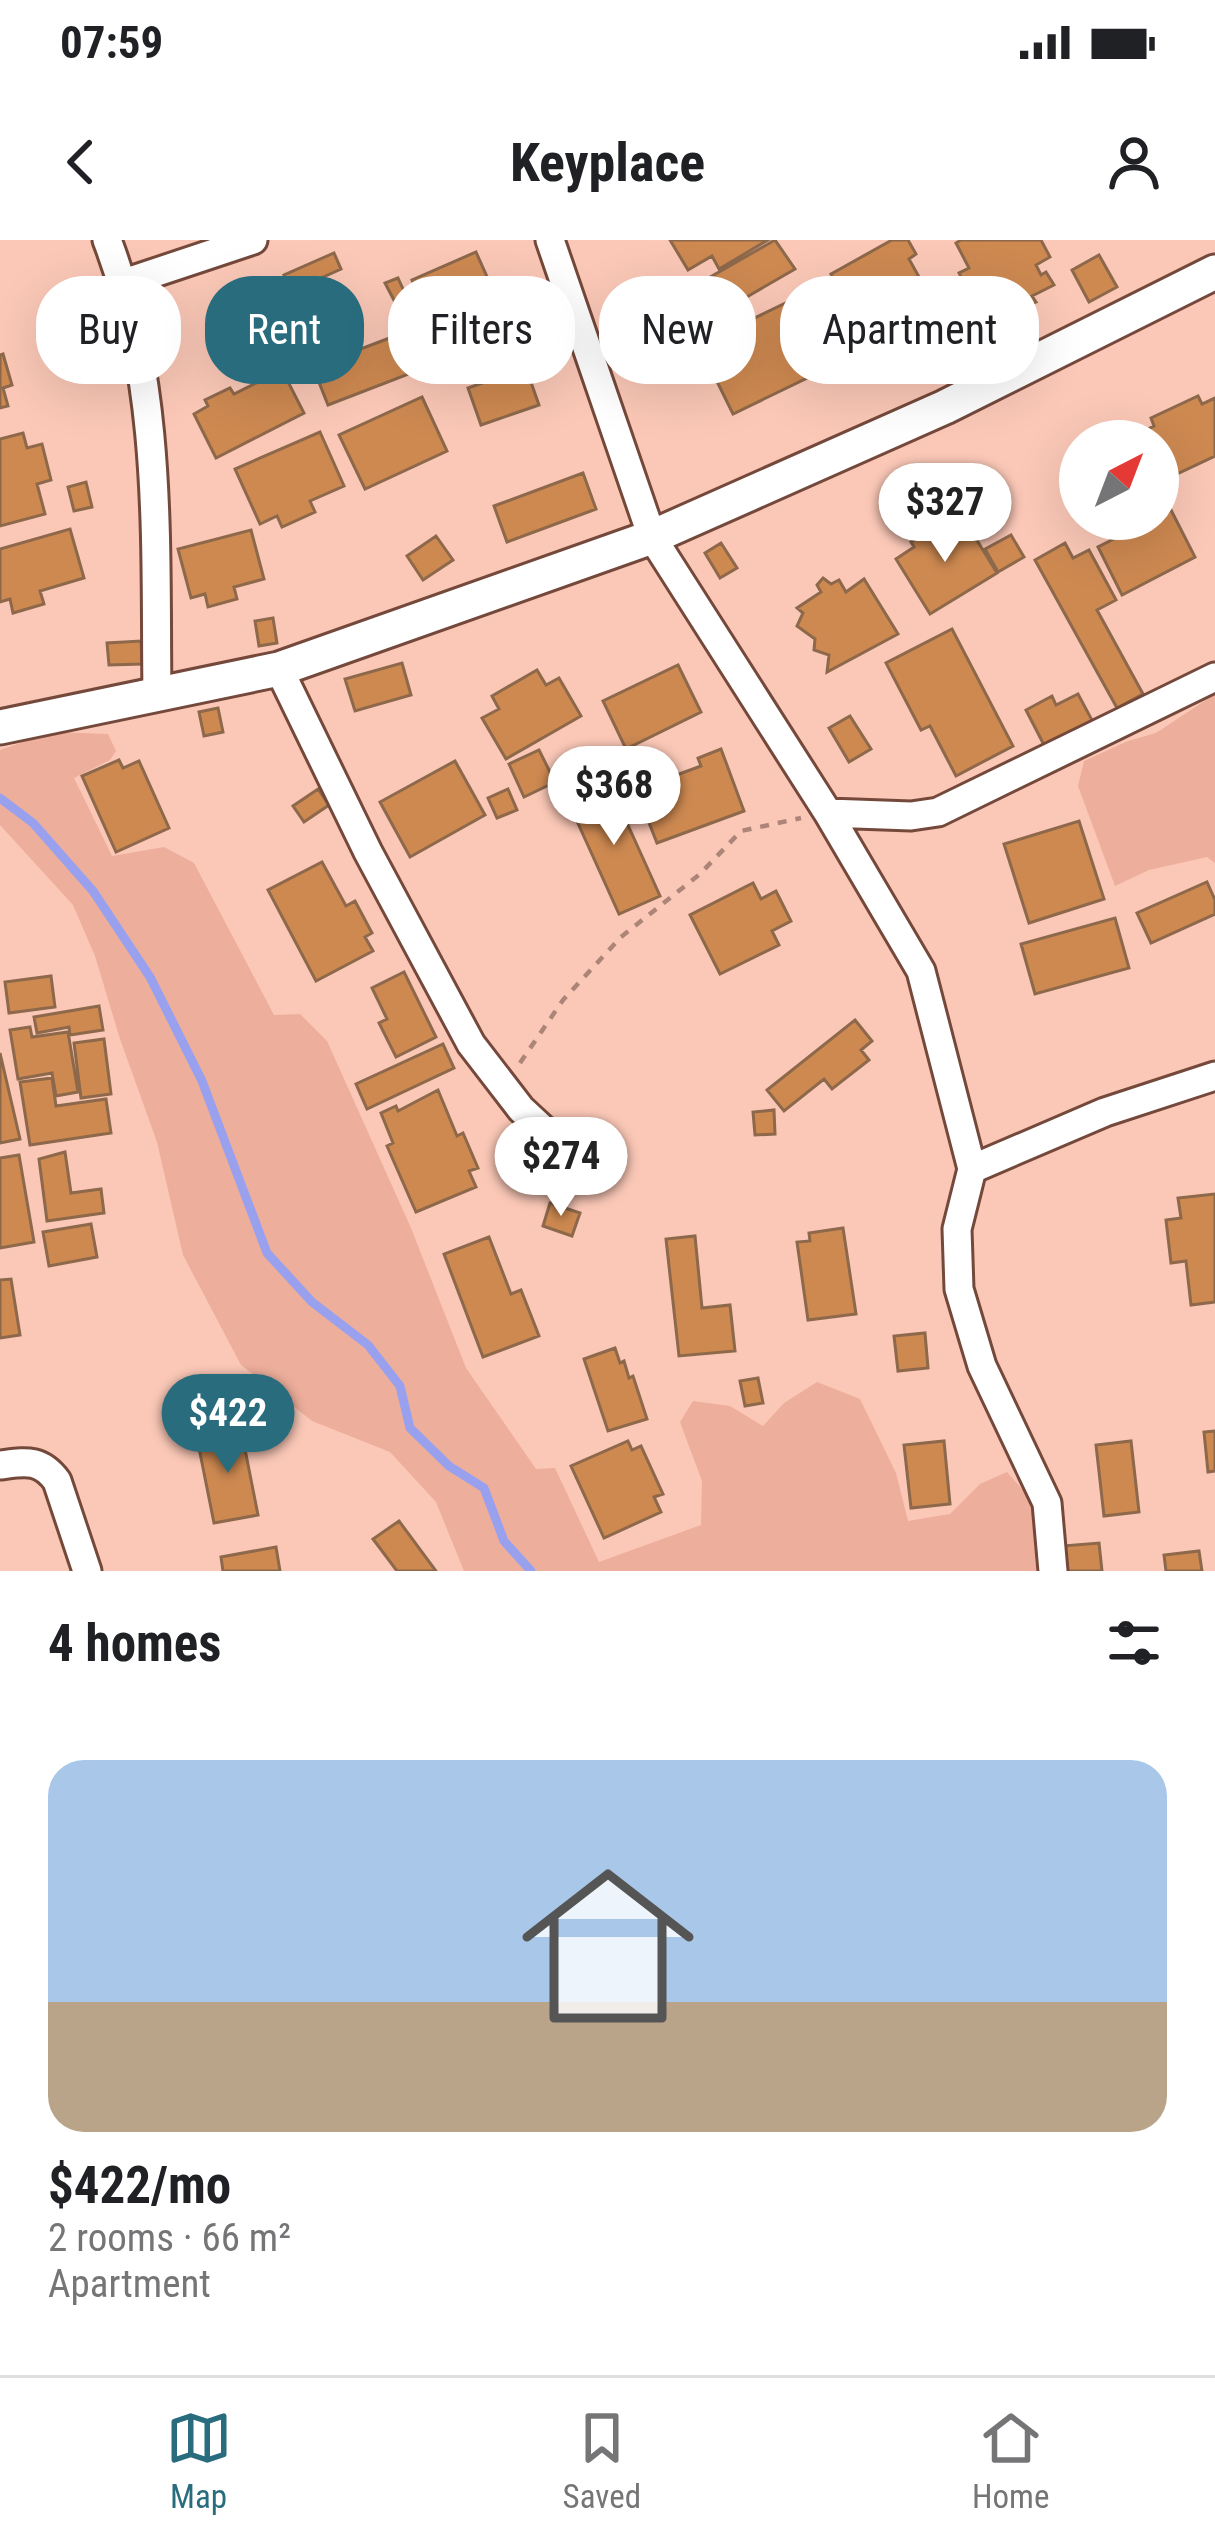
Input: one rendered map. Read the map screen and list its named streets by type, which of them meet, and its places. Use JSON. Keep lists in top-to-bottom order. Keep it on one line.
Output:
{"north":"top right","page":{"status":"07:59","header":"Keyplace","chip":["Buy","Rent","Filters","New","Apartment"],"price":["$327","$368","$274","$422"],"heading":"4 homes","list":[{"name":"$422/mo","note":"2 rooms · 66 m² · Apartment"}],"tabs":["Map","Saved","Home"]}}
